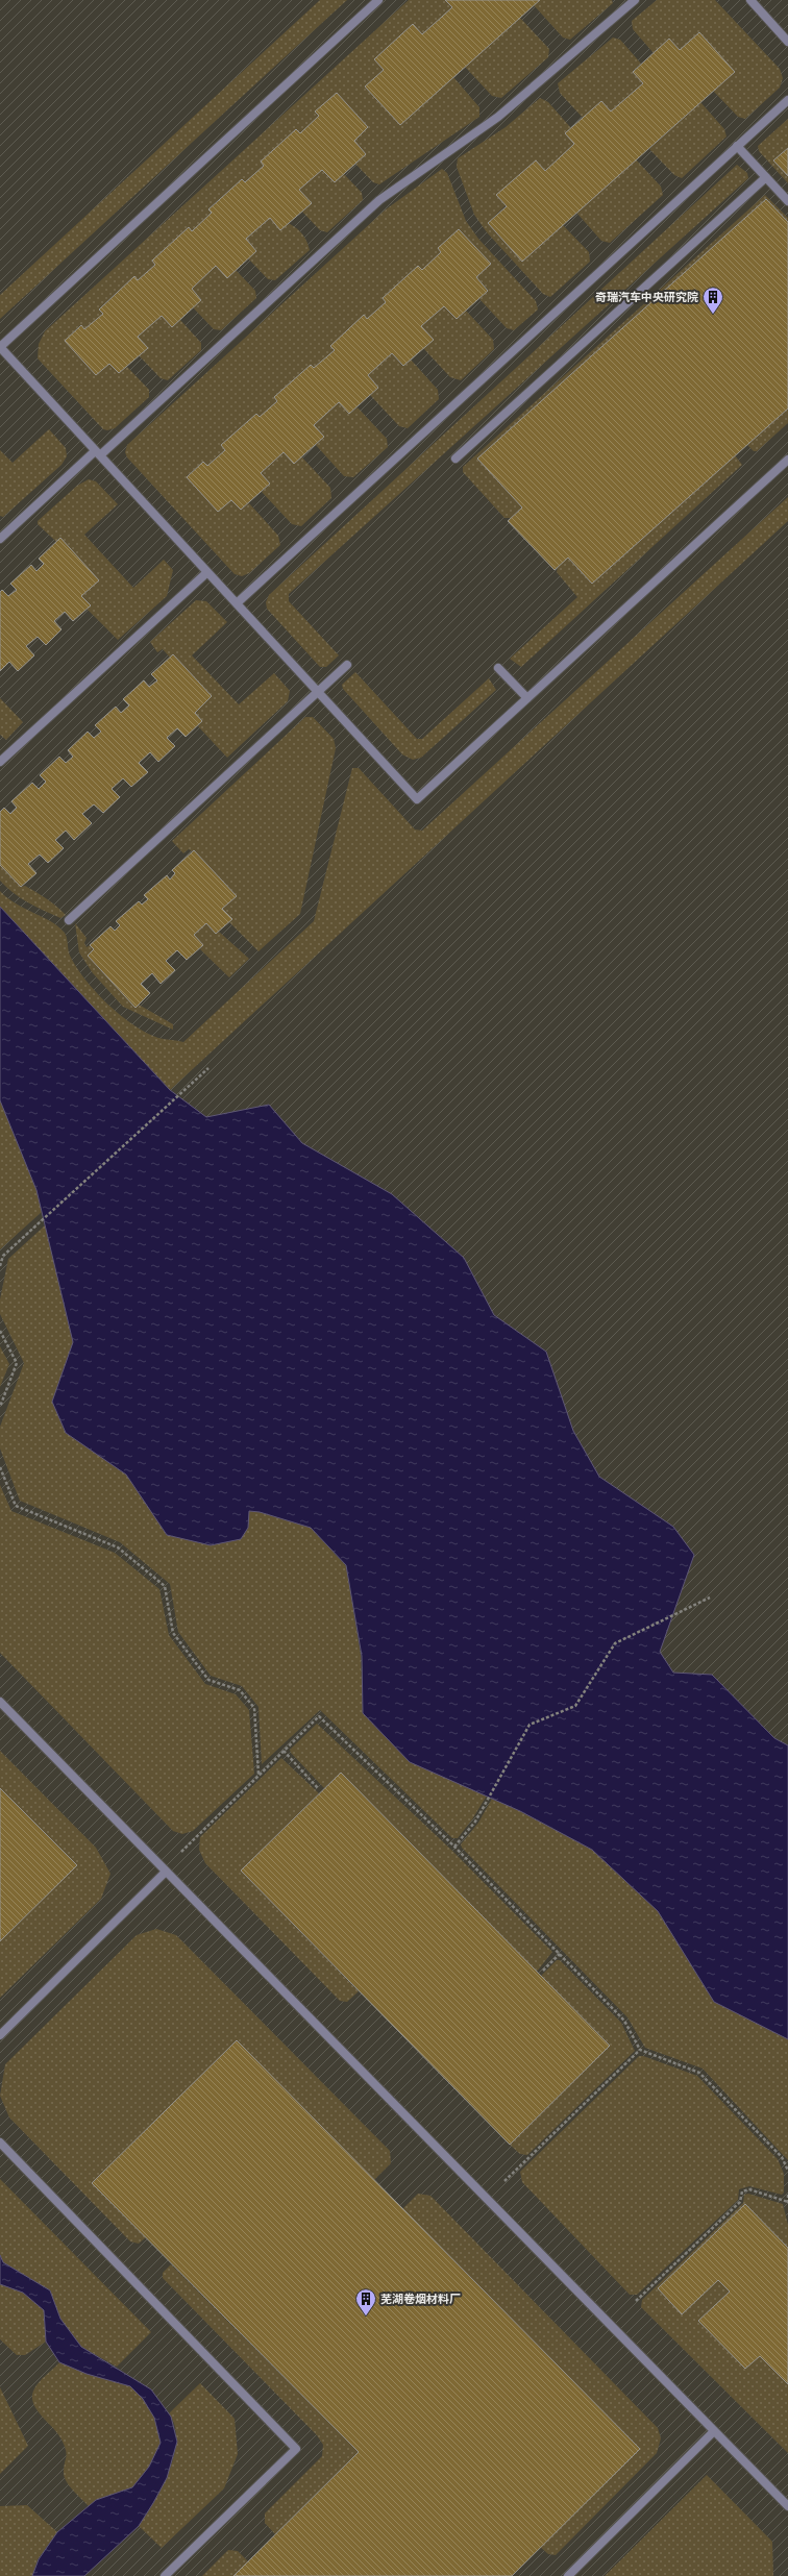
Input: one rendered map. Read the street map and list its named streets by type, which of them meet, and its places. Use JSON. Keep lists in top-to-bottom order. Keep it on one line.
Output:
{"places":{"building":["奇瑞汽车中央研究院","芜湖卷烟材料厂"]}}
